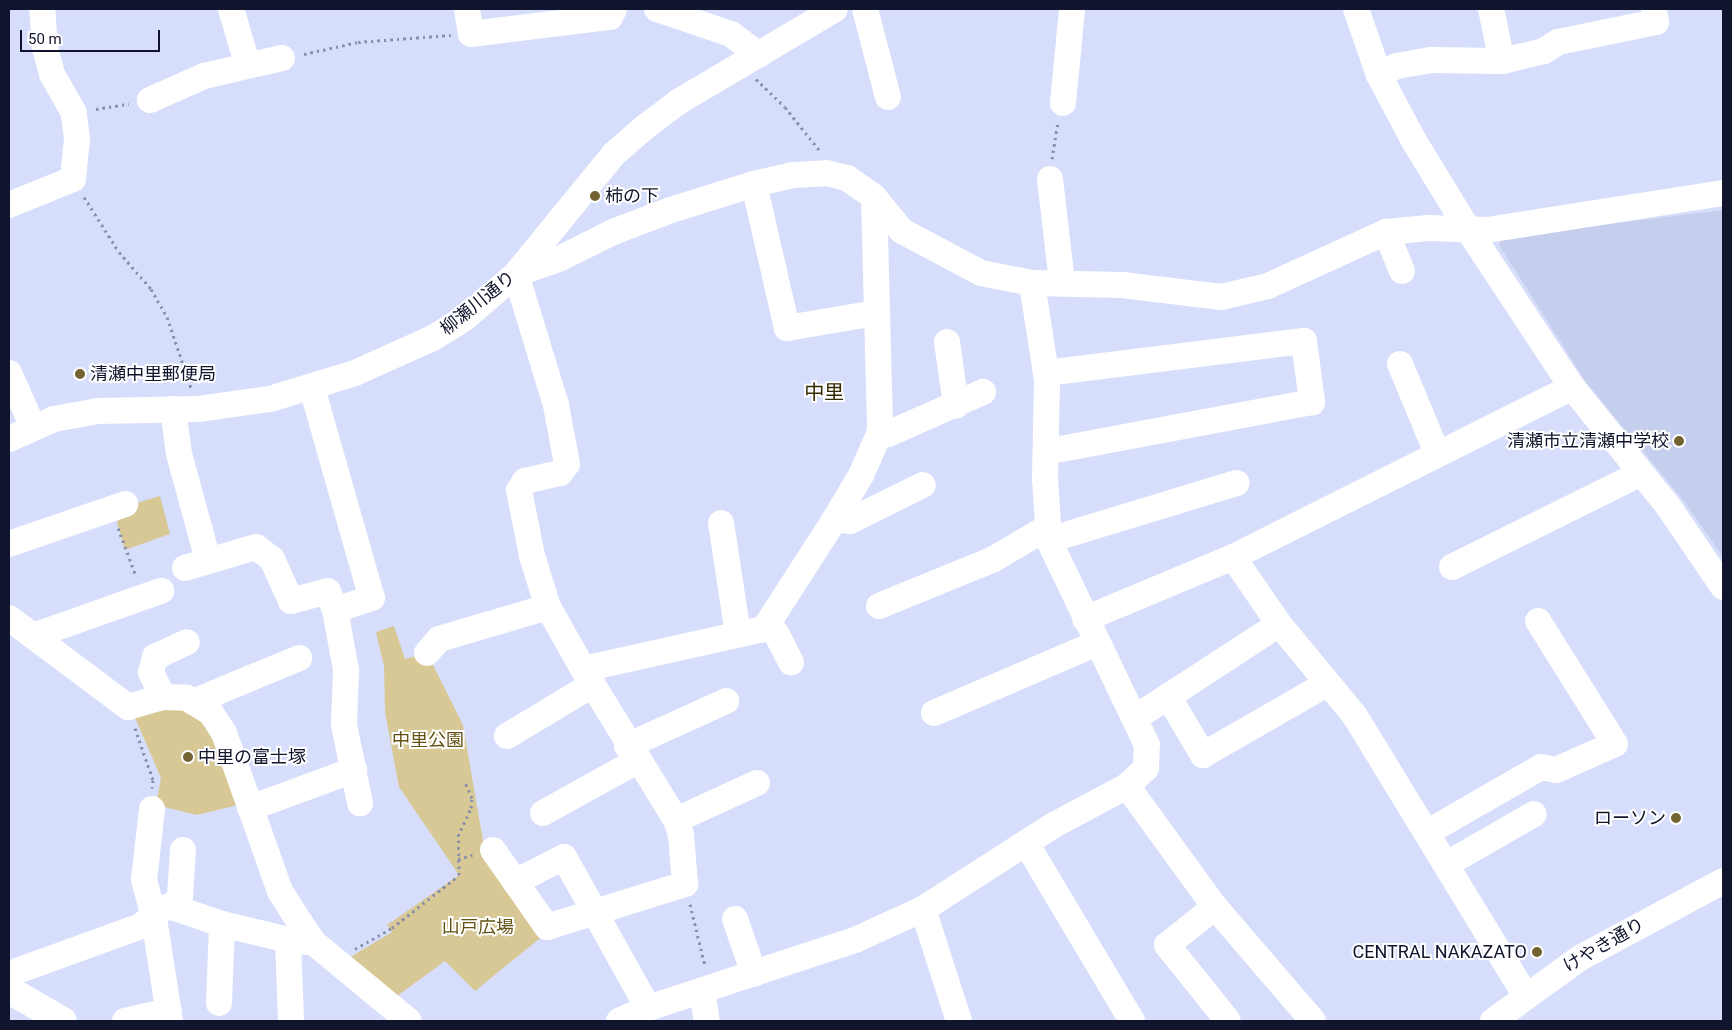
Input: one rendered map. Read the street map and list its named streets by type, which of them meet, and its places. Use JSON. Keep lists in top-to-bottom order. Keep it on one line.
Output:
{"streets":{"street":["柳瀬川通り","けやき通り"]},"districts":["中里"],"parks":["中里公園","山戸広場"],"places":["柿の下","清瀬中里郵便局","清瀬市立清瀬中学校","中里の富士塚","ローソン","CENTRAL NAKAZATO"],"scale_bar":"50 m"}
